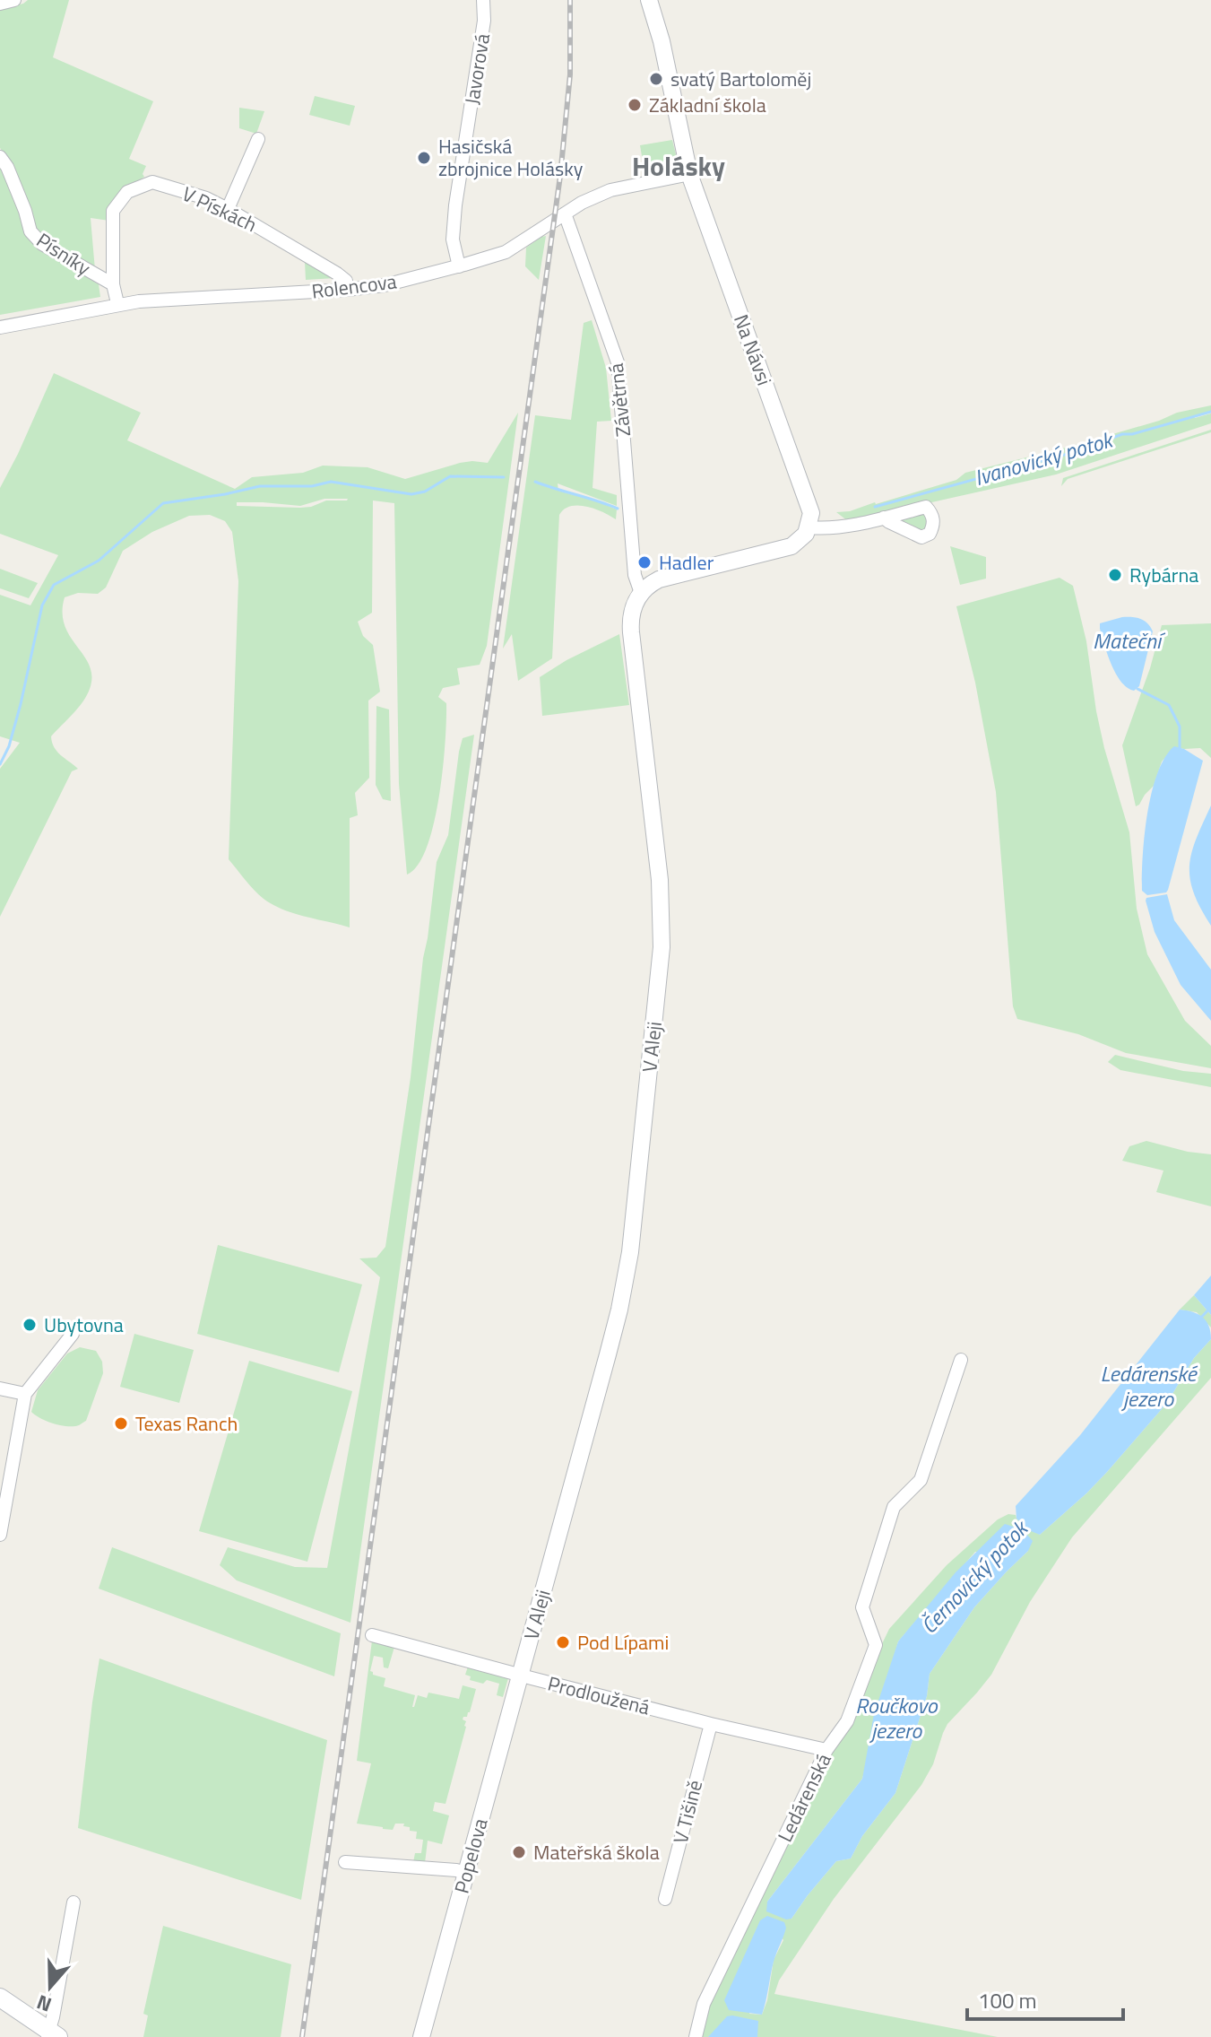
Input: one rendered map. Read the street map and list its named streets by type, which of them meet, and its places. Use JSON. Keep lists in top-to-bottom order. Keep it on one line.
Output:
{"streets":{"street":["Javorová","V Pískách","Písníky","Rolencova","Na Návsi","Závětrná","V Aleji","Prodloužená","Ledárenská","V Tišině","Popelova"]},"crossings":[["Javorová","Rolencova"],["V Pískách","Písníky"],["V Pískách","Rolencova"],["Písníky","Rolencova"],["Rolencova","Na Návsi"],["Rolencova","Závětrná"],["Závětrná","V Aleji"],["V Aleji","Prodloužená"],["V Aleji","Popelova"],["Prodloužená","Ledárenská"],["Prodloužená","V Tišině"],["Prodloužená","Popelova"]],"districts":["Holásky"],"water":["Ivanovický potok","Mateční","Ledárenské jezero","Černovický potok","Roučkovo jezero"],"places":["svatý Bartoloměj","Základní škola","Hasičská zbrojnice Holásky","Hadler","Rybárna","Ubytovna","Texas Ranch","Pod Lípami","Mateřská škola"],"scale_bar":"100 m","north":"bottom"}
